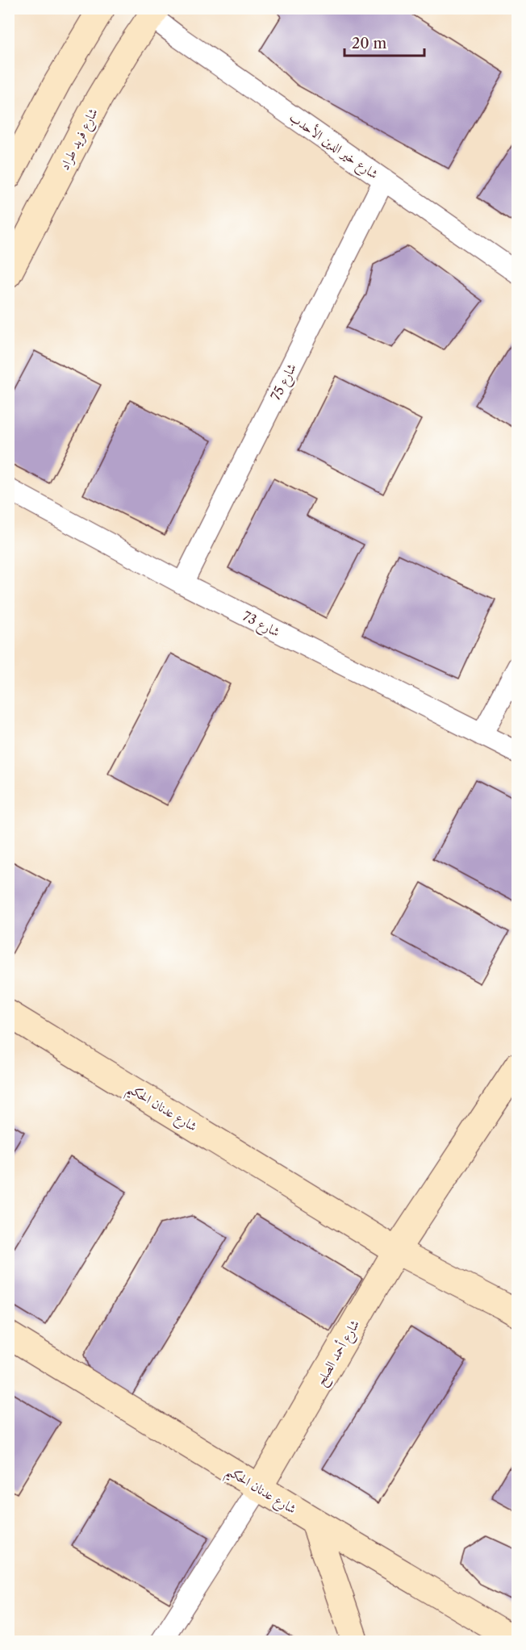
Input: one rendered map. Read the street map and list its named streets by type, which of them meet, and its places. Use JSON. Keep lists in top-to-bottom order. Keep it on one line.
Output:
{"streets":{"street":["شارع فريد طراد","شارع خير الدين الأحدب","شارع 75","شارع 73","شارع عدنان الحكيم","شارع أحمد الصلح"]},"crossings":[["شارع فريد طراد","شارع خير الدين الأحدب"],["شارع خير الدين الأحدب","شارع 75"],["شارع 75","شارع 73"],["شارع عدنان الحكيم","شارع أحمد الصلح"]],"scale_bar":"20 m"}
